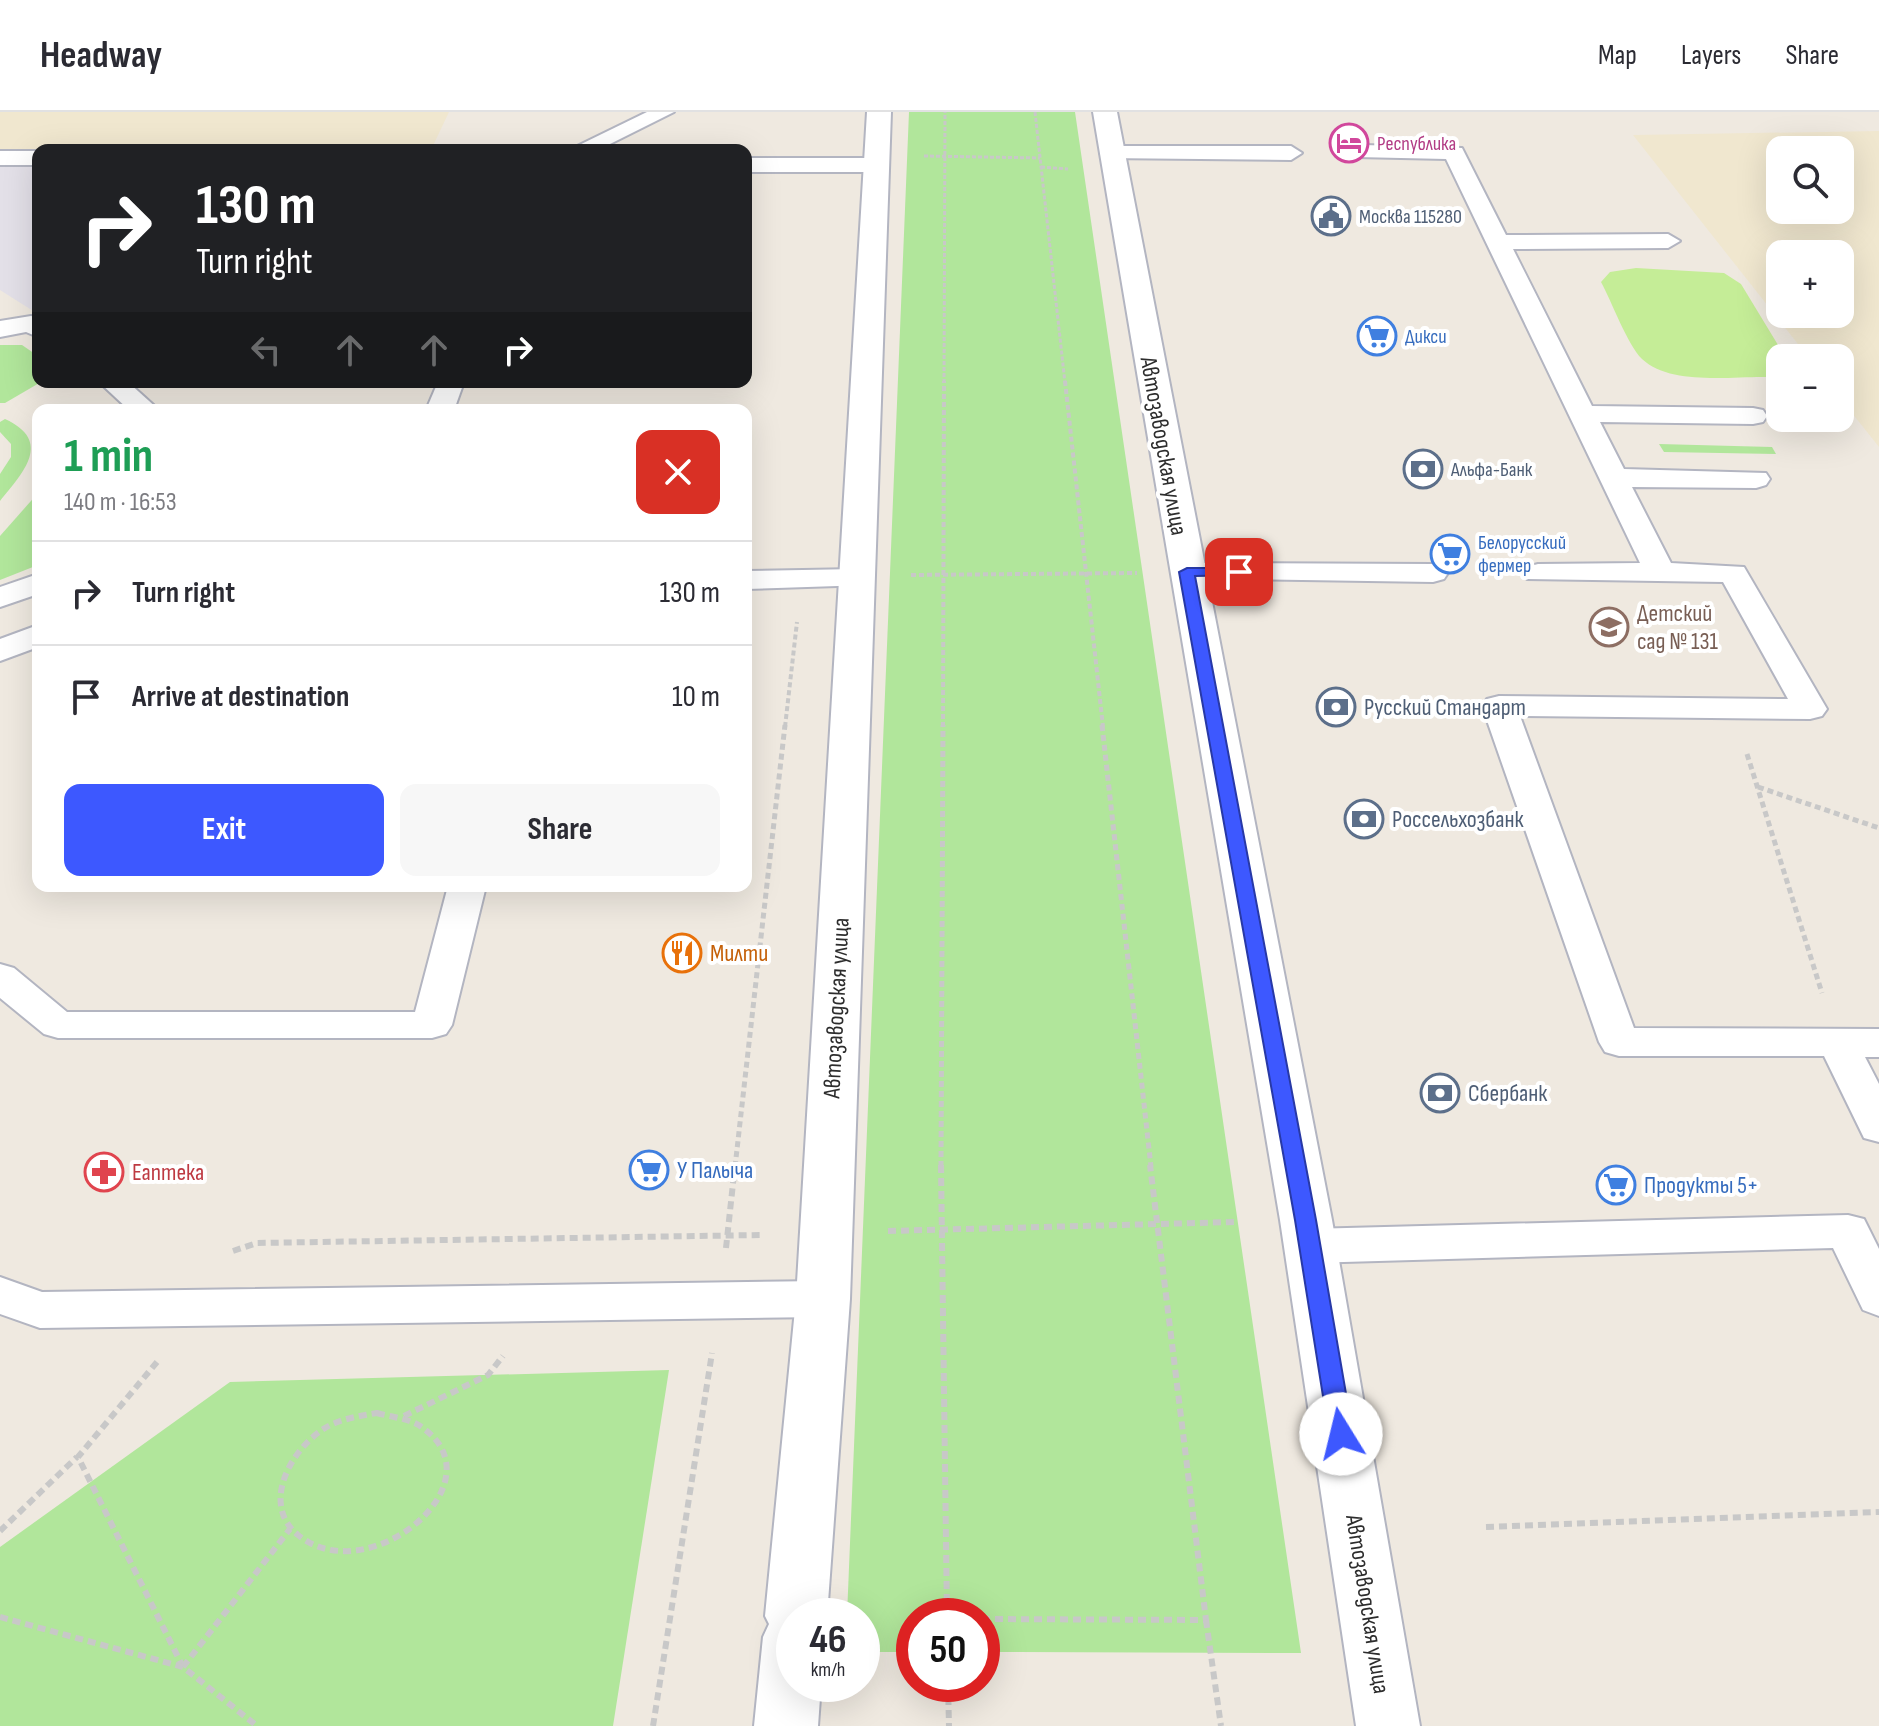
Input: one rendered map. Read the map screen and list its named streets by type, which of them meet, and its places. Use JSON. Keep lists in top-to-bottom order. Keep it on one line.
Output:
{"streets":{"main road":["Автозаводская улица"]},"places":{"hotel":["Республика"],"public building":["Москва 115280"],"supermarket":["Дикси","Белорусский фермер","У Палыча","Продукты 5+"],"bank":["Альфа-Банк","Русский Стандарт","Россельхозбанк","Сбербанк"],"school or university":["Детский сад № 131"],"restaurant":["Милти"],"pharmacy":["Еаптека"]},"page":{"header":"Headway","nav":["Map","Layers","Share"],"map_buttons":["+","−"],"turn":["130 m","Turn right"],"heading":["1 min","140 m · 16:53"],"list":[{"name":"Turn right","value":"130 m"},{"name":"Arrive at destination","value":"10 m"}],"buttons":["Exit","Share"],"speed":"46 km/h","limit":"50"}}
